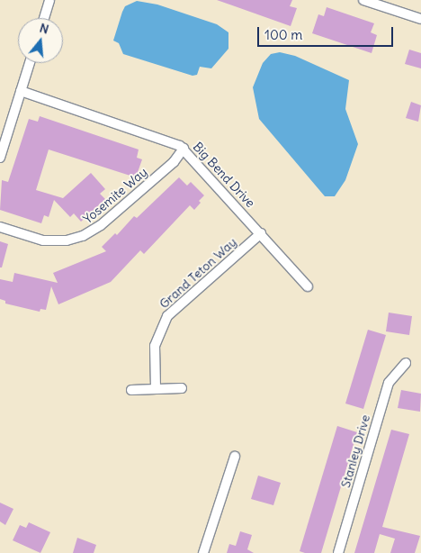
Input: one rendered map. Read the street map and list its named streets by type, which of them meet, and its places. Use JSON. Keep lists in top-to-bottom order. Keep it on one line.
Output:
{"streets":{"street":["Big Bend Drive","Yosemite Way","Grand Teton Way","Stanley Drive"]},"crossings":[["Big Bend Drive","Yosemite Way"],["Big Bend Drive","Grand Teton Way"]],"scale_bar":"100 m","north":"top"}
